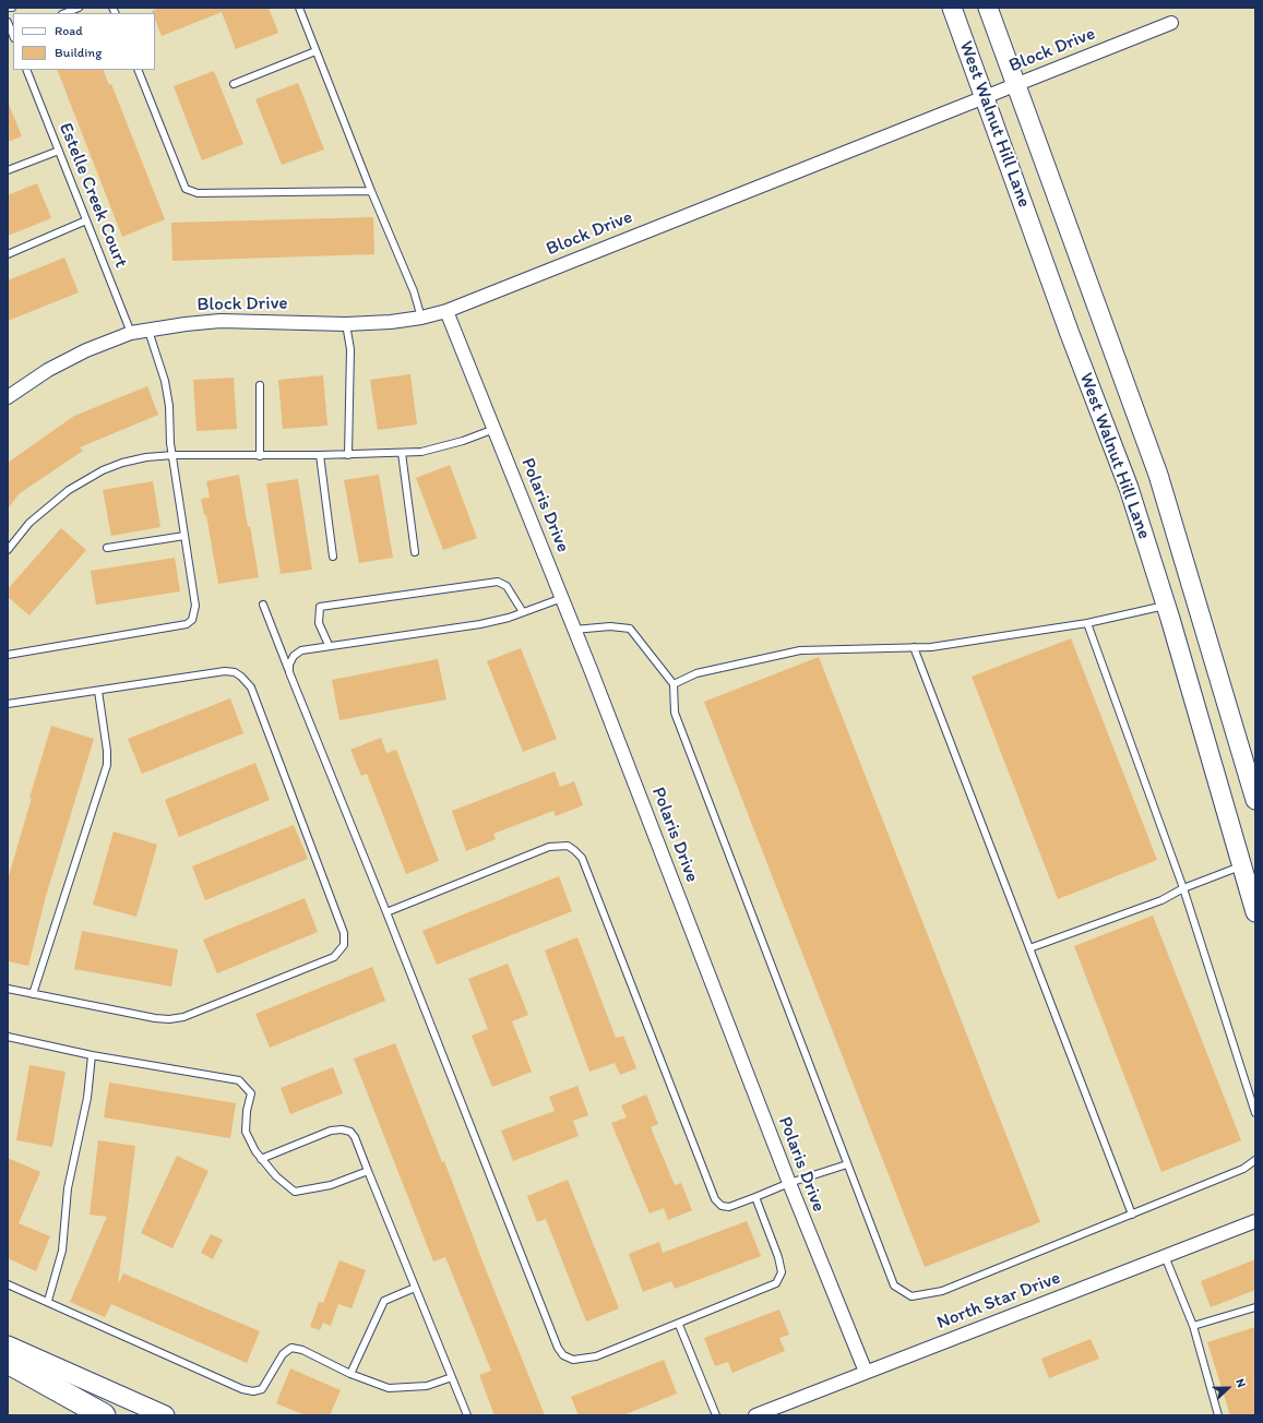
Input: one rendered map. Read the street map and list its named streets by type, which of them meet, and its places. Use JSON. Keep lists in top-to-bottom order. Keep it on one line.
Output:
{"streets":{"main road":["West Walnut Hill Lane"],"street":["Block Drive","Polaris Drive","North Star Drive"],"lane":["Estelle Creek Court"]},"crossings":[["Block Drive","West Walnut Hill Lane"],["Block Drive","Estelle Creek Court"],["Block Drive","Polaris Drive"],["Polaris Drive","North Star Drive"]],"legend":["Road","Building"],"north":"right"}
